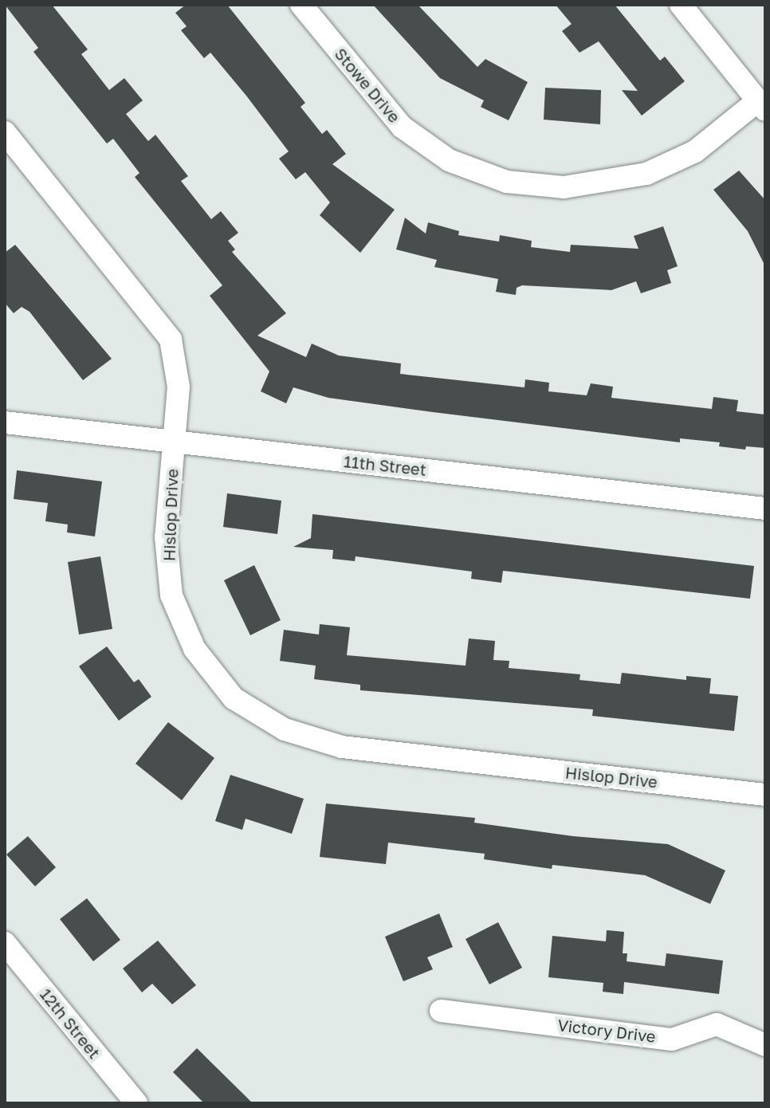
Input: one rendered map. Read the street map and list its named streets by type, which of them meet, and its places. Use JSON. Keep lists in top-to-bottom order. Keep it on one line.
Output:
{"streets":{"street":["Stowe Drive","11th Street","Hislop Drive","12th Street","Victory Drive"]},"crossings":[["11th Street","Hislop Drive"]]}
